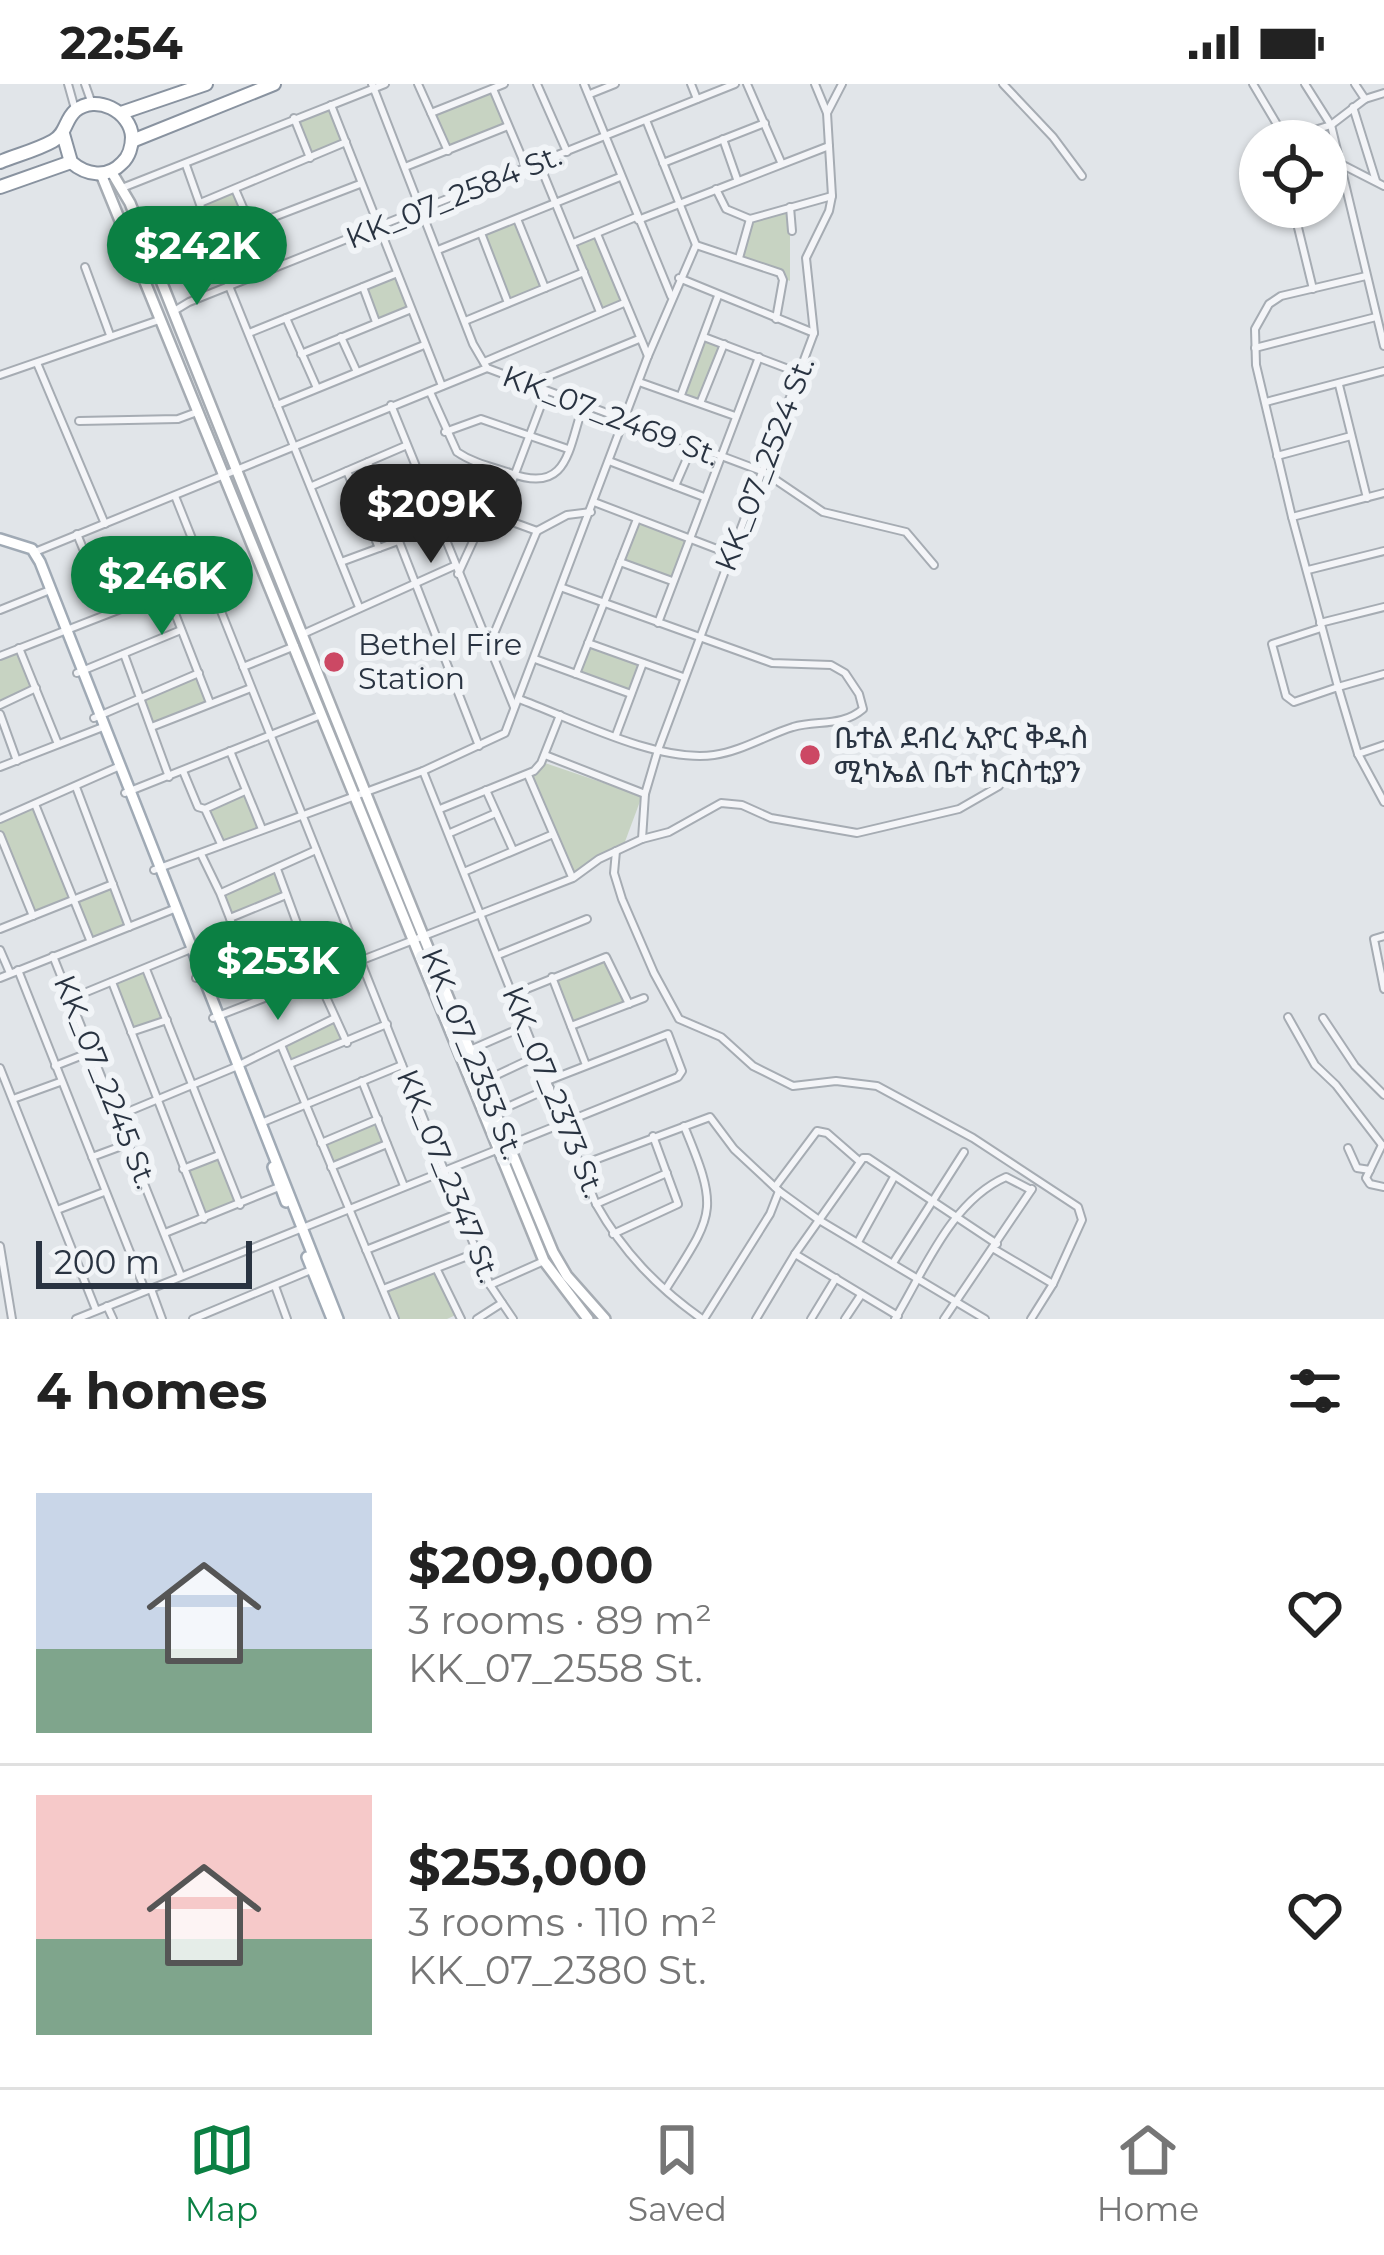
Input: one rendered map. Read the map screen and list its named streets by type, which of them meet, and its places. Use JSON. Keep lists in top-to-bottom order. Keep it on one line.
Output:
{"streets":{"street":["KK_07_2584 St.","KK_07_2469 St.","KK_07_2524 St.","KK_07_2353 St.","KK_07_2245 St.","KK_07_2373 St.","KK_07_2347 St."]},"crossings":[["KK_07_2584 St.","KK_07_2469 St."],["KK_07_2469 St.","KK_07_2524 St."]],"places":["Bethel Fire Station","ቤተል ደብረ ኢዮር ቅዱስ ሚካኤል ቤተ ክርስቲያን"],"scale_bar":"200 m","page":{"status":"22:54","price":["$242K","$209K","$246K","$253K"],"scale":"200 m","heading":"4 homes","list":[{"name":"$209,000","note":"3 rooms · 89 m² · KK_07_2558 St."},{"name":"$253,000","note":"3 rooms · 110 m² · KK_07_2380 St."}],"tabs":["Map","Saved","Home"]}}
